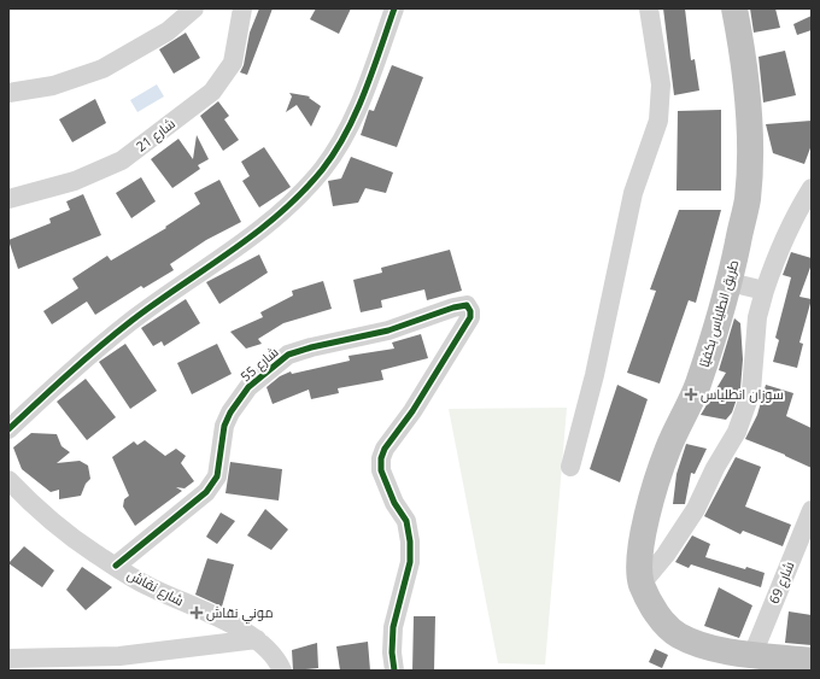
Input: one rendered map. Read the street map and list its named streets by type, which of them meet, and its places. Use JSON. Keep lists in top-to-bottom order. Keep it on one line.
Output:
{"streets":{"highway":["طريق انطلياس بكفيّا"],"street":["شارع 21","شارع 55","شارع 69","شارع نقاش"]},"crossings":[["طريق انطلياس بكفيّا","شارع 69"],["شارع 55","شارع نقاش"]],"places":{"health":["سوزان انطلياس","موني نقاش"]}}
